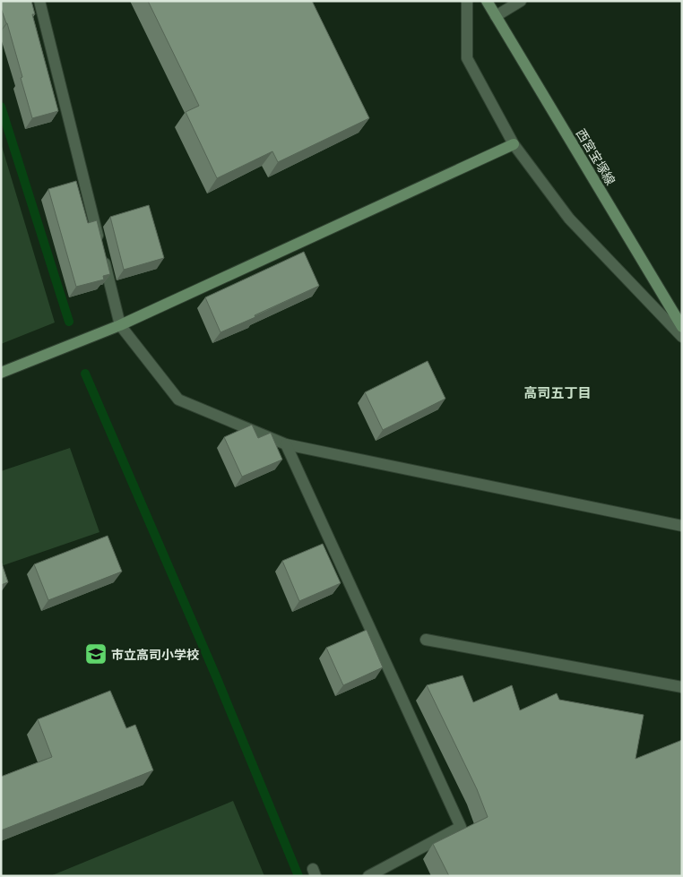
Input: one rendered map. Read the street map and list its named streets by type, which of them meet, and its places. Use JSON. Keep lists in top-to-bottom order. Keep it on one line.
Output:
{"streets":{"street":["西宮宝塚線"]},"districts":["高司五丁目"],"places":{"school or university":["市立高司小学校"]}}
